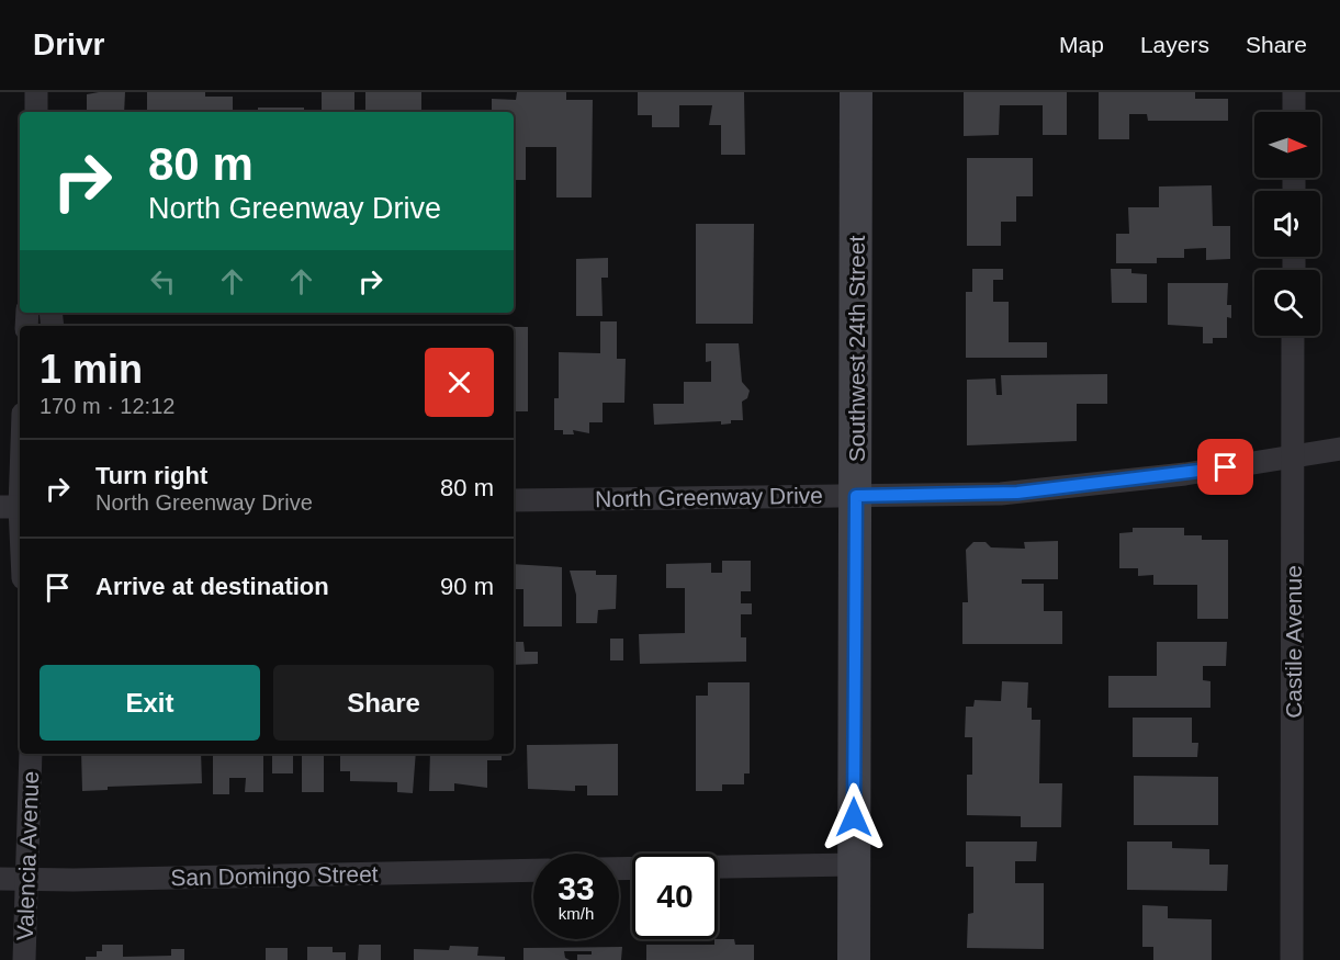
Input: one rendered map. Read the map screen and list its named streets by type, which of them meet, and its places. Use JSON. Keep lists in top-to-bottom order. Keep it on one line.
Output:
{"streets":{"street":["Southwest 24th Street","North Greenway Drive","Castile Avenue","Valencia Avenue","San Domingo Street"]},"crossings":[["Southwest 24th Street","North Greenway Drive"],["North Greenway Drive","Castile Avenue"],["Valencia Avenue","San Domingo Street"]],"north":"right","page":{"header":"Drivr","nav":["Map","Layers","Share"],"turn":["80 m","North Greenway Drive"],"heading":["1 min","170 m · 12:12"],"list":[{"name":"Turn right","note":"North Greenway Drive","value":"80 m"},{"name":"Arrive at destination","value":"90 m"}],"buttons":["Exit","Share"],"speed":"33 km/h","limit":"40"}}
